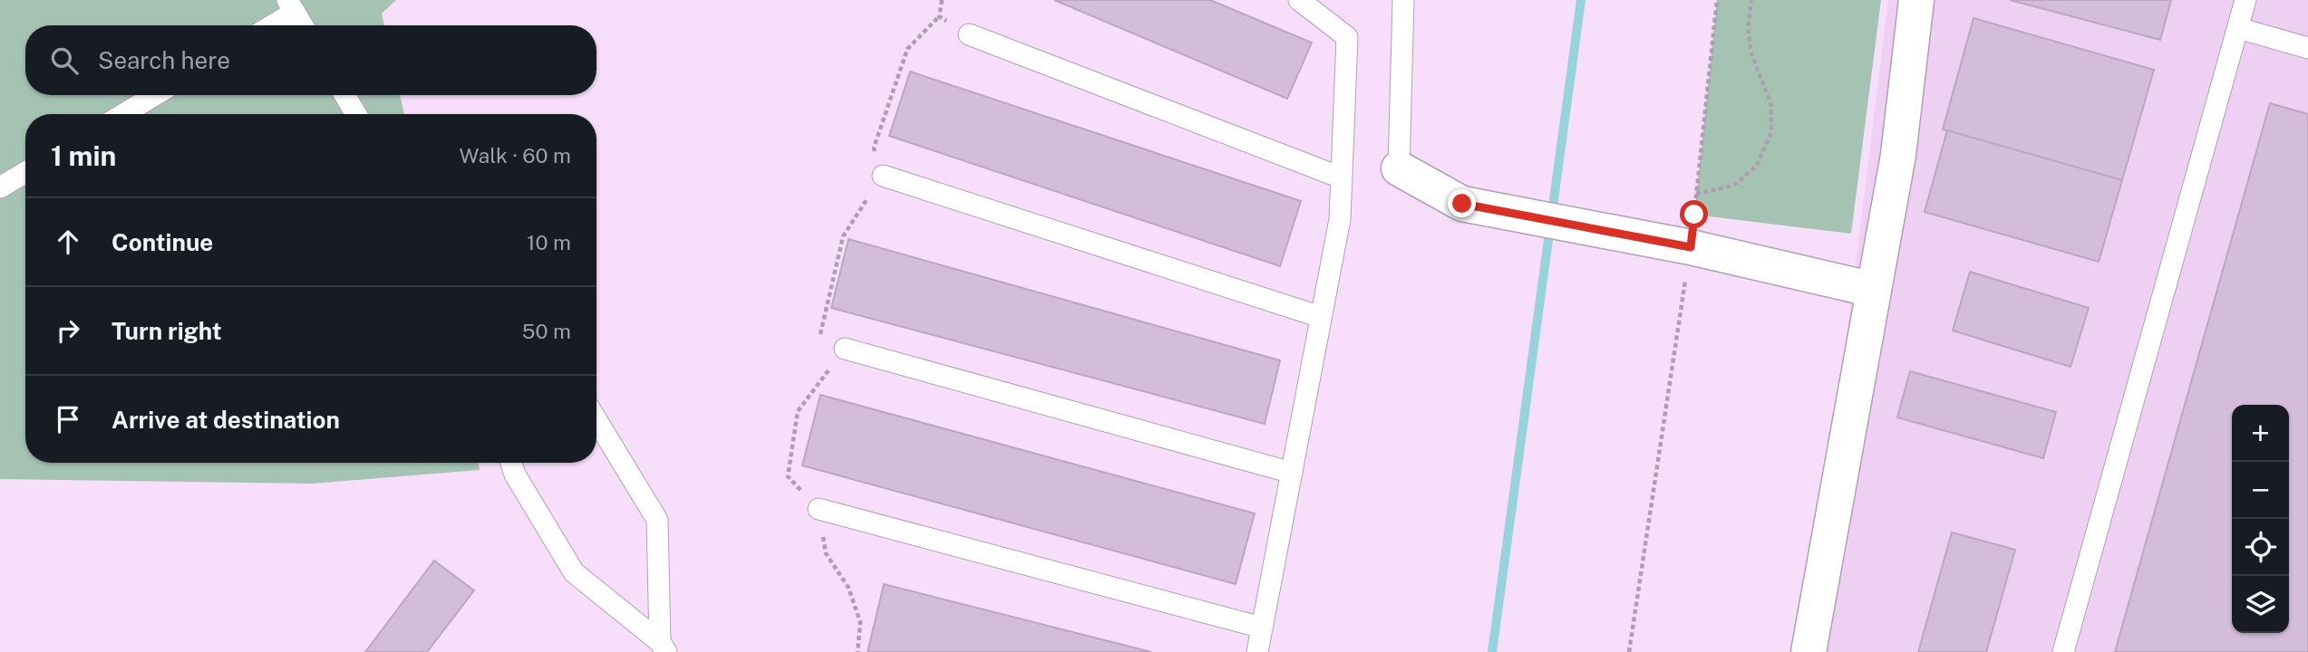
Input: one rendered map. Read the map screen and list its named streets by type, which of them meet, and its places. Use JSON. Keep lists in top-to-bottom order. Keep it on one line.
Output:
{"page":{"search":"Search here","heading":["1 min","Walk · 60 m"],"list":[["Continue","10 m"],["Turn right","50 m"],"Arrive at destination"],"map_buttons":["+","−"]}}
